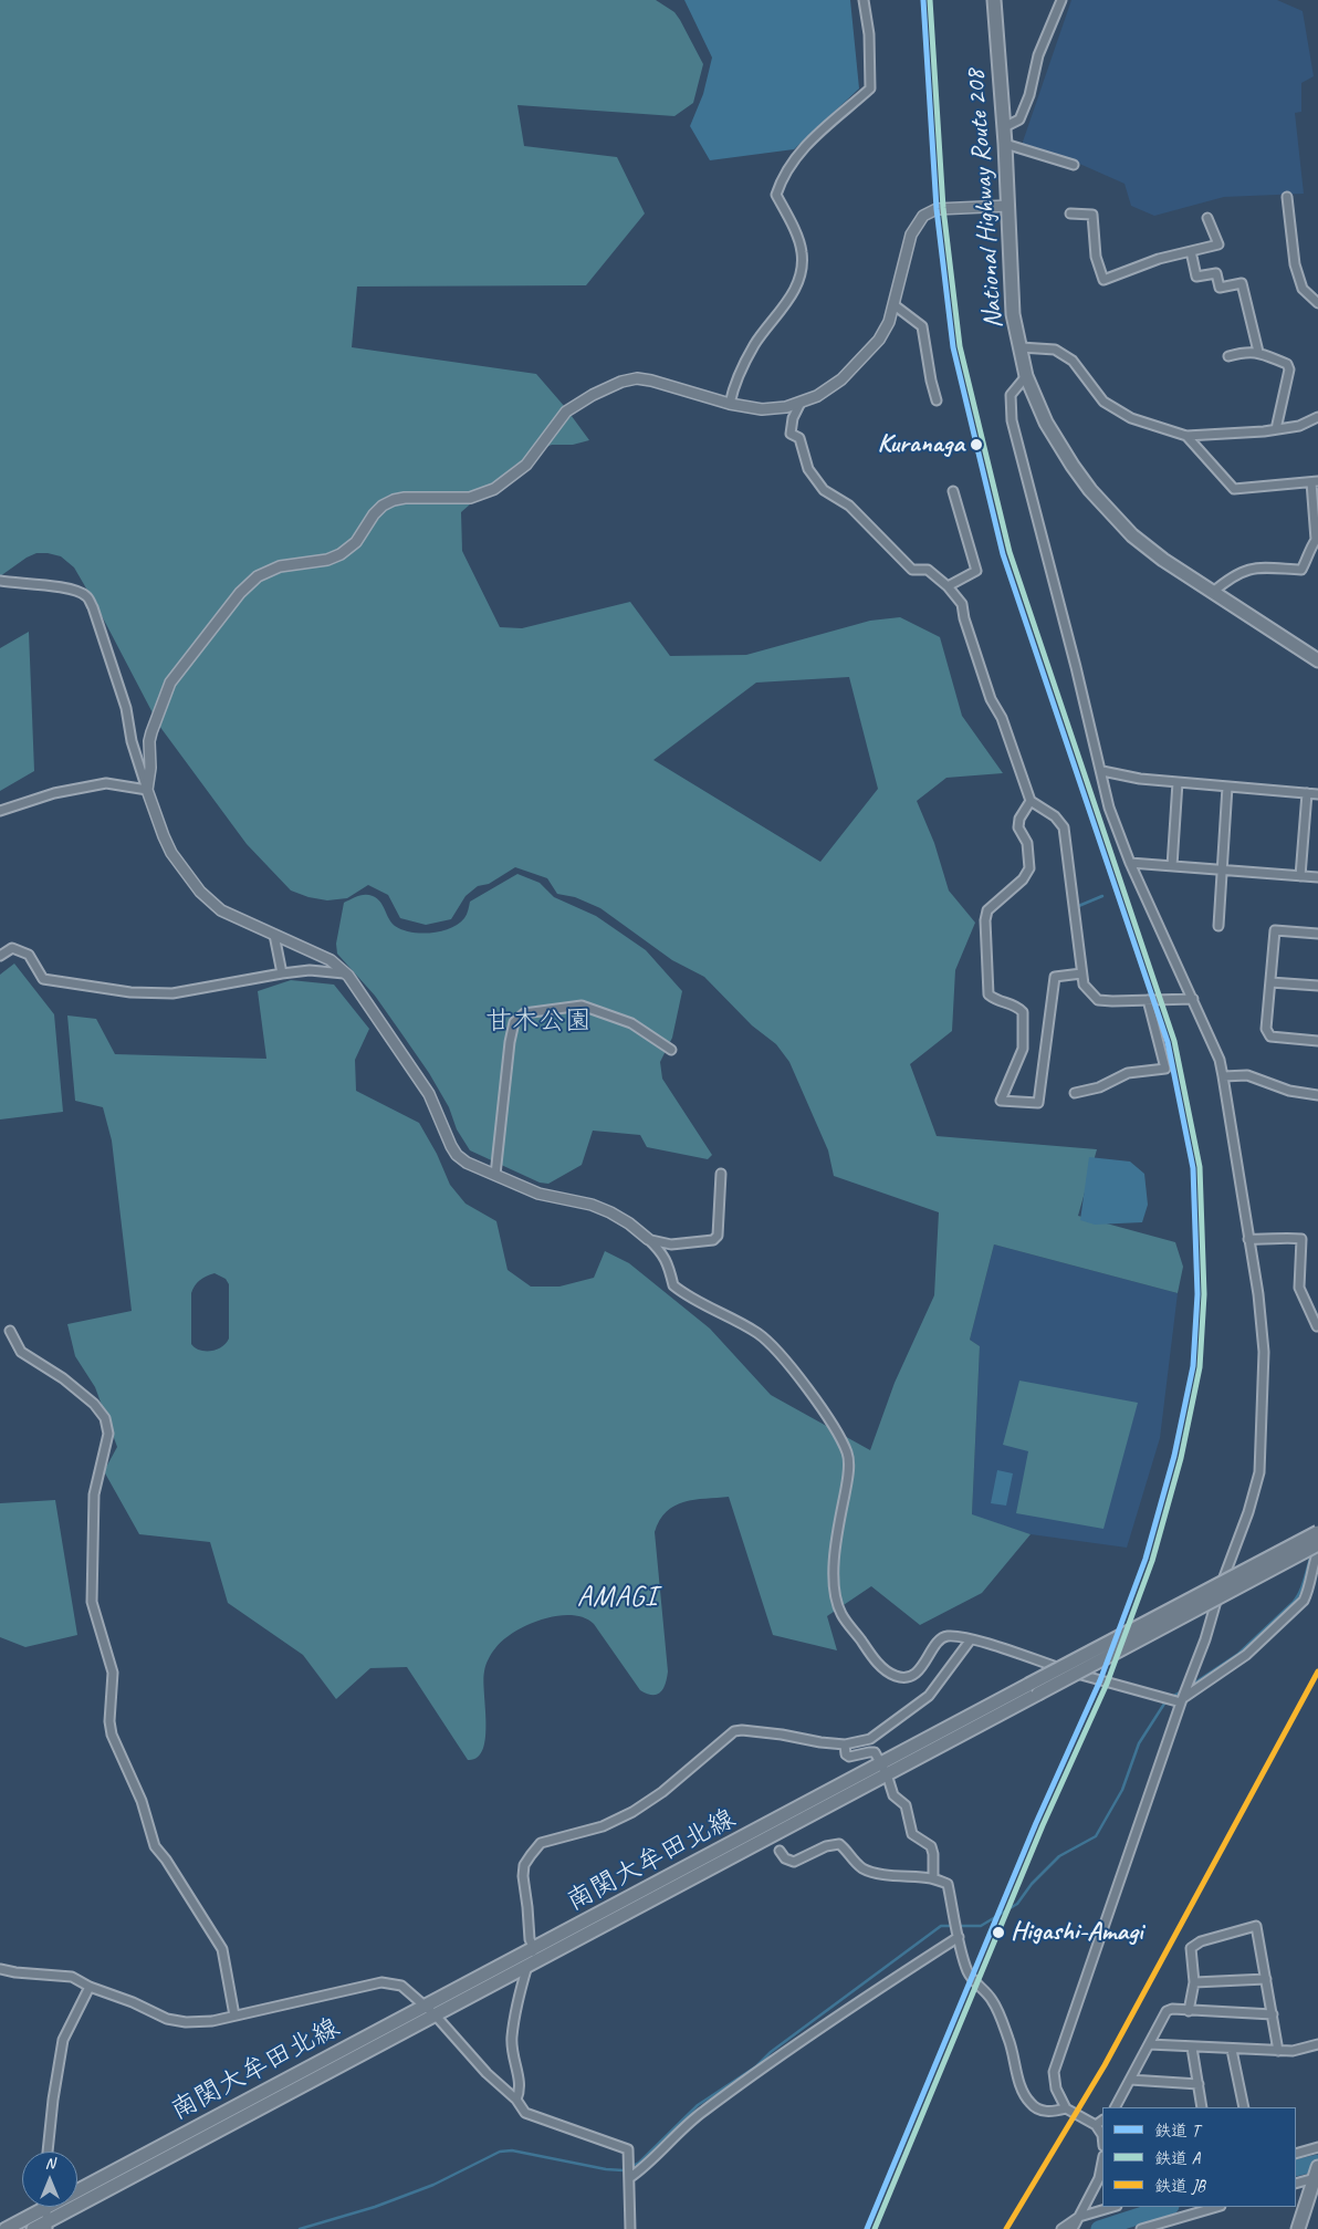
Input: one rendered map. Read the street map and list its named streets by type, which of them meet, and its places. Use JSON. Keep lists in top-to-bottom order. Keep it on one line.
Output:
{"streets":{"main road":["National Highway Route 208","南関大牟田北線"]},"districts":["AMAGI"],"parks":["甘木公園"],"places":["Kuranaga","Higashi-Amagi"],"lines":["rail line T","rail line A","rail line JB"],"legend":["鉄道 T","鉄道 A","鉄道 JB"],"north":"top"}
